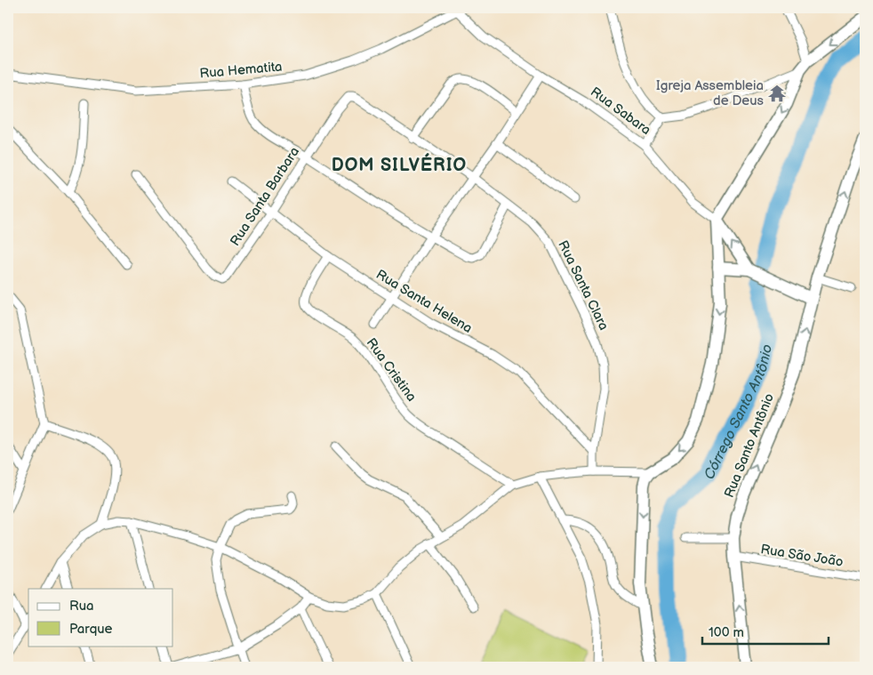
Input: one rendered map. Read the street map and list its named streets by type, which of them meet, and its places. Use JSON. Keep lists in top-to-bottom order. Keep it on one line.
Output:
{"streets":{"main road":["Rua Santo Antônio"],"street":["Rua Hematita","Rua Sabara","Rua Santa Barbara","Rua Santa Clara","Rua Santa Helena","Rua Cristina","Rua São João"]},"crossings":[["Rua Hematita","Rua Sabara"],["Rua Santa Barbara","Rua Santa Clara"],["Rua Santa Barbara","Rua Santa Helena"],["Rua Santa Clara","Rua Santa Helena"],["Rua Santa Helena","Rua Cristina"],["Rua Santo Antônio","Rua São João"]],"districts":["DOM SILVÉRIO"],"water":["Córrego Santo Antônio"],"places":{"temple":["Igreja Assembleia de Deus"]},"legend":["Rua","Parque"],"scale_bar":"100 m"}
